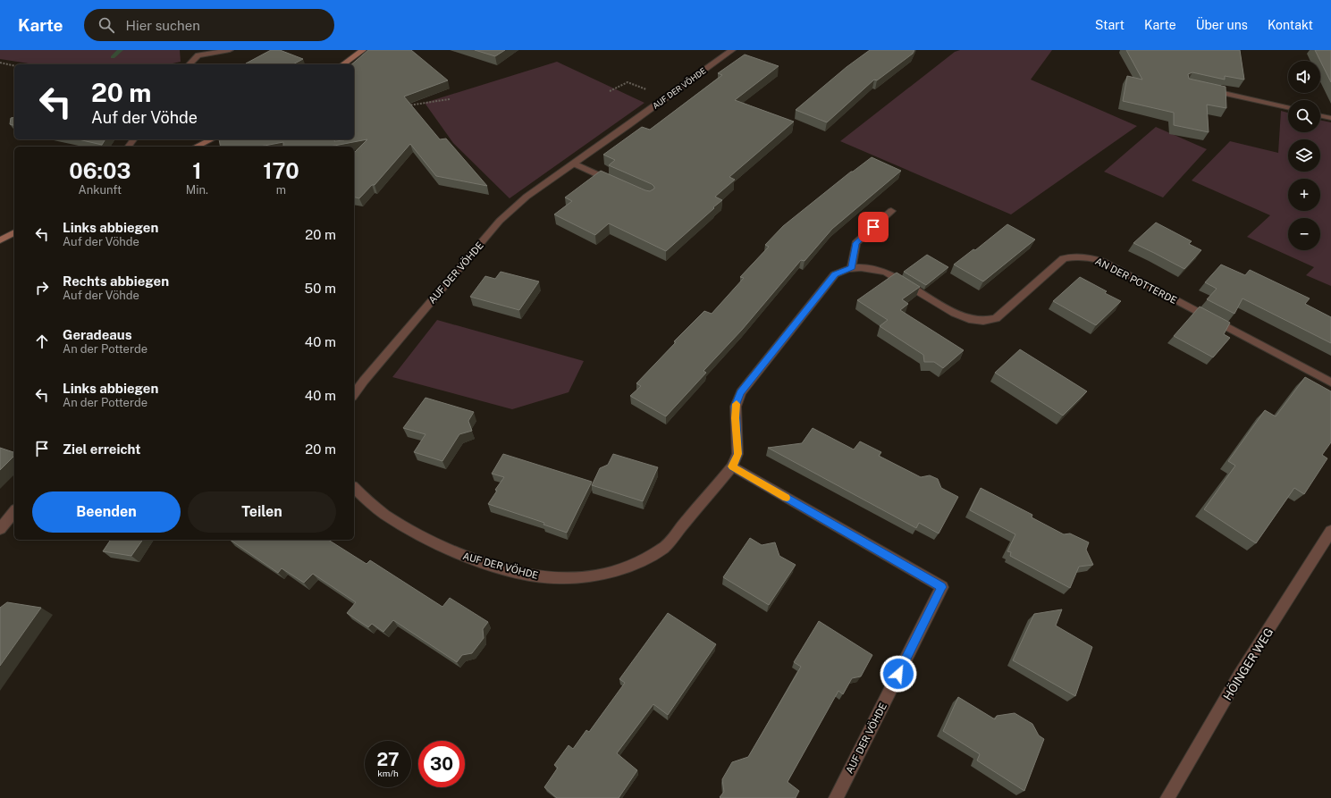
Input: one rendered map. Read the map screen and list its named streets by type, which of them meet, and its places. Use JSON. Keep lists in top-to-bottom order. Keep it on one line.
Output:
{"streets":{"street":["AUF DER VÖHDE","AN DER POTTERDE","HÖINGER WEG"]},"crossings":[["AUF DER VÖHDE","AN DER POTTERDE"]],"page":{"header":"Karte","search":"Hier suchen","nav":["Start","Karte","Über uns","Kontakt"],"map_buttons":["+","−"],"turn":["20 m","Auf der Vöhde"],"eta":["06:03","Ankunft","1","Min.","170","m"],"list":[{"name":"Links abbiegen","note":"Auf der Vöhde","value":"20 m"},{"name":"Rechts abbiegen","note":"Auf der Vöhde","value":"50 m"},{"name":"Geradeaus","note":"An der Potterde","value":"40 m"},{"name":"Links abbiegen","note":"An der Potterde","value":"40 m"},{"name":"Ziel erreicht","value":"20 m"}],"buttons":["Beenden","Teilen"],"speed":"27 km/h","limit":"30"}}
